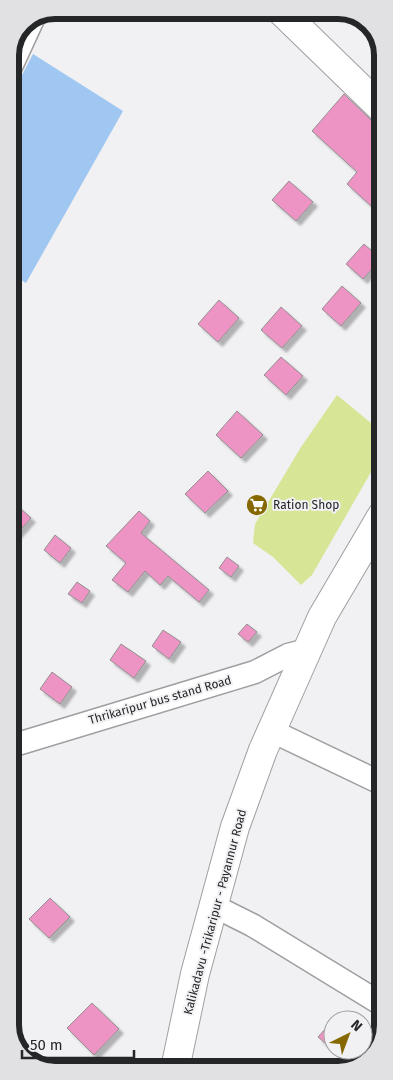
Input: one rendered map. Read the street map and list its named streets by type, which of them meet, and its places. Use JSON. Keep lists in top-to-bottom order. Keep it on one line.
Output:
{"streets":{"main road":["Kalikadavu -Trikaripur - Payannur Road"],"street":["Thrikaripur bus stand Road"]},"crossings":[["Thrikaripur bus stand Road","Kalikadavu -Trikaripur - Payannur Road"]],"places":{"supermarket":["Ration Shop"]},"scale_bar":"50 m","north":"top right"}
